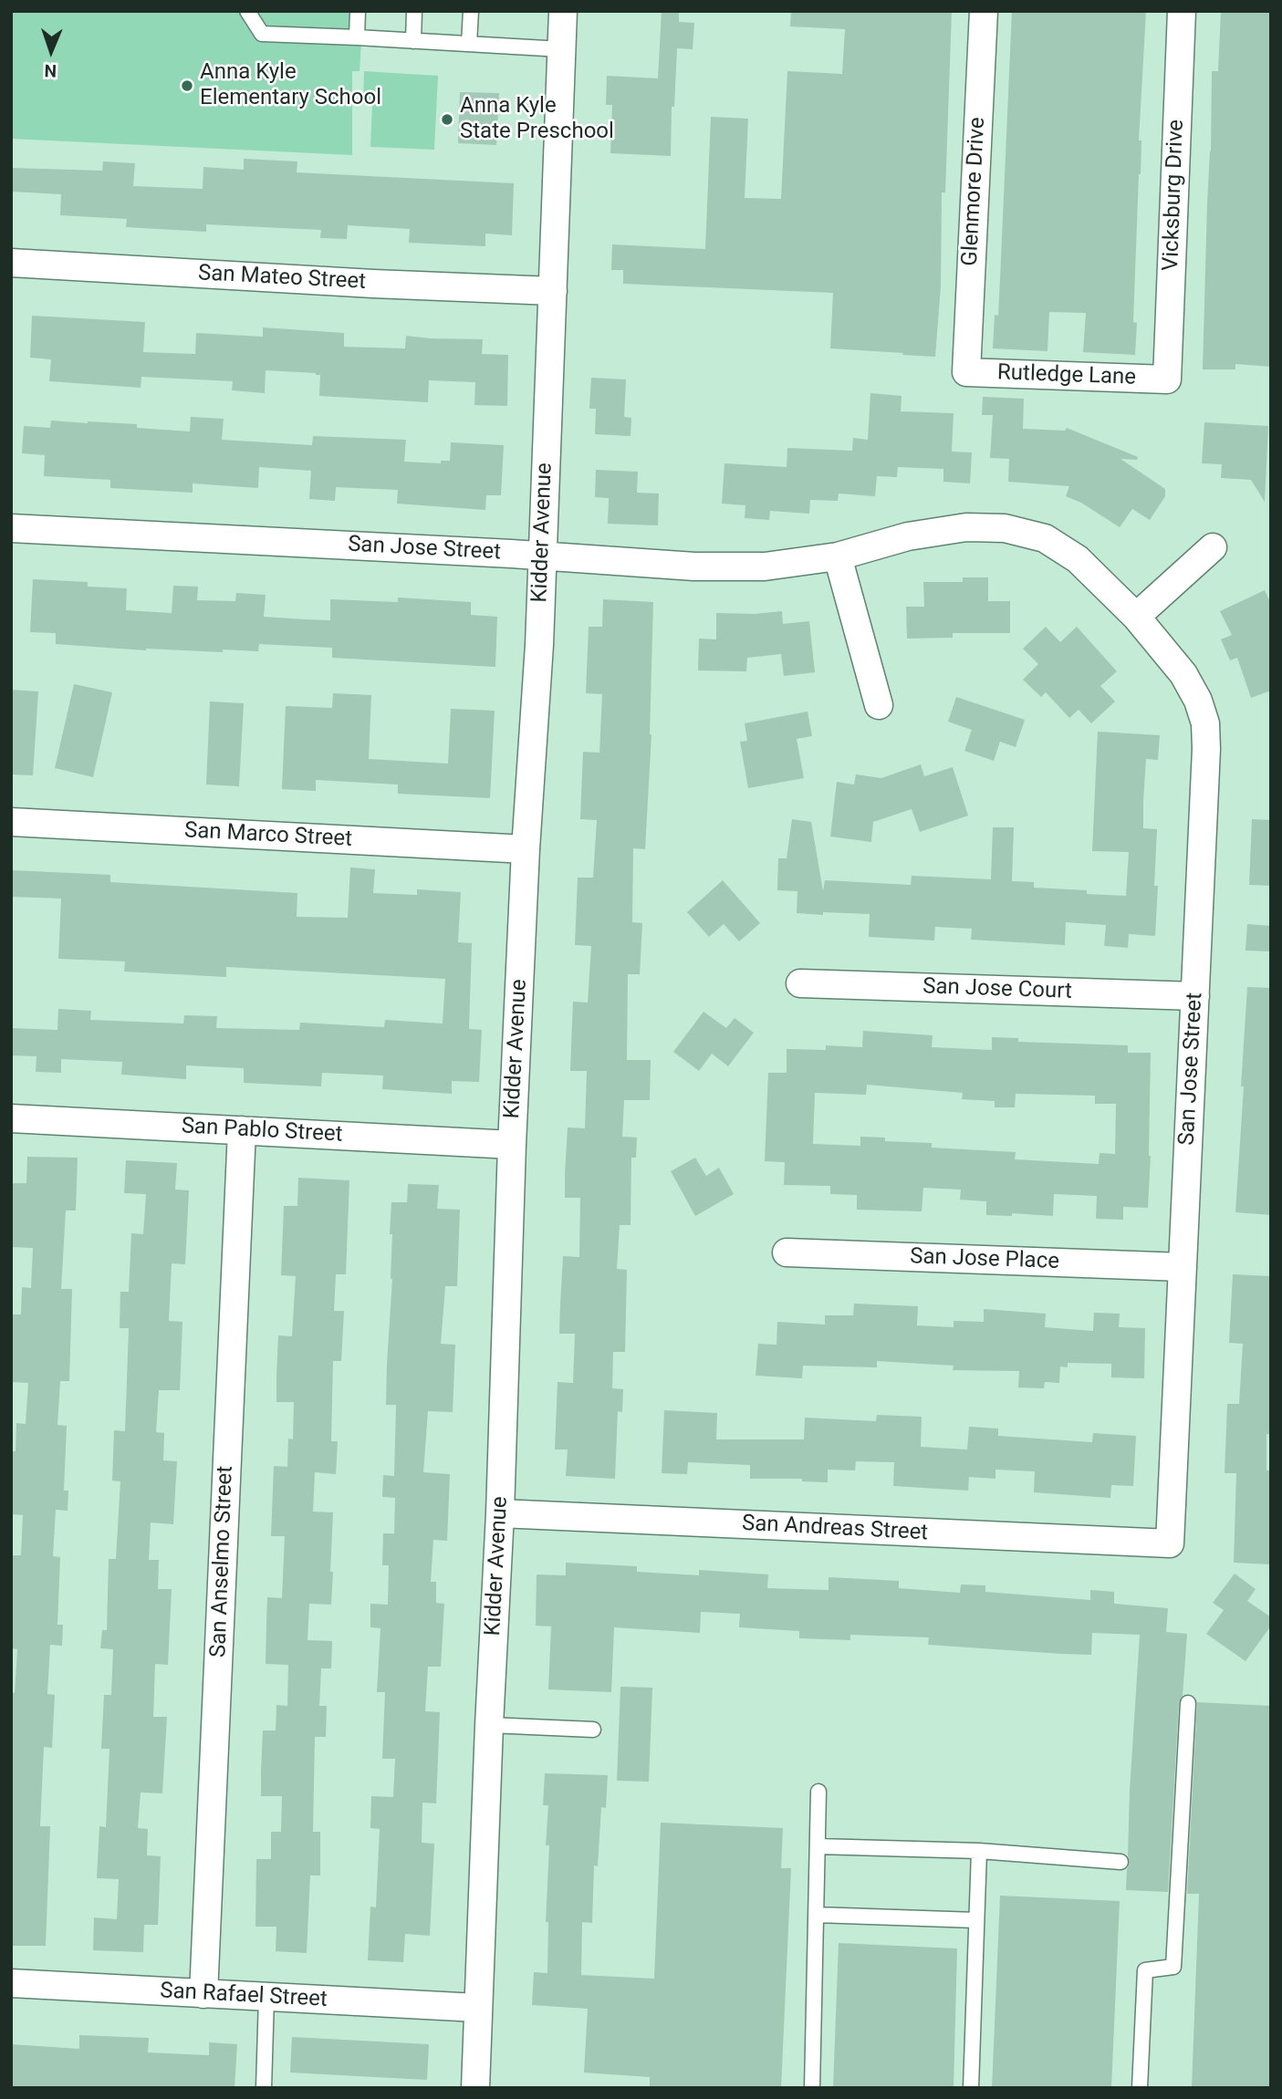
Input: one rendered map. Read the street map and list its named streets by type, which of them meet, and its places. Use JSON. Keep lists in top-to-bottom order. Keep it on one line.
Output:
{"streets":{"street":["Glenmore Drive","Vicksburg Drive","San Mateo Street","Rutledge Lane","Kidder Avenue","San Jose Street","San Marco Street","San Jose Court","San Pablo Street","San Jose Place","San Andreas Street","San Anselmo Street","San Rafael Street"]},"crossings":[["Glenmore Drive","Rutledge Lane"],["Vicksburg Drive","Rutledge Lane"],["San Mateo Street","Kidder Avenue"],["Kidder Avenue","San Jose Street"],["Kidder Avenue","San Marco Street"],["Kidder Avenue","San Pablo Street"],["Kidder Avenue","San Andreas Street"],["Kidder Avenue","San Rafael Street"],["San Jose Street","San Jose Court"],["San Jose Street","San Jose Place"],["San Jose Street","San Andreas Street"],["San Pablo Street","San Anselmo Street"],["San Anselmo Street","San Rafael Street"]],"places":["Anna Kyle Elementary School","Anna Kyle State Preschool"],"north":"bottom"}
